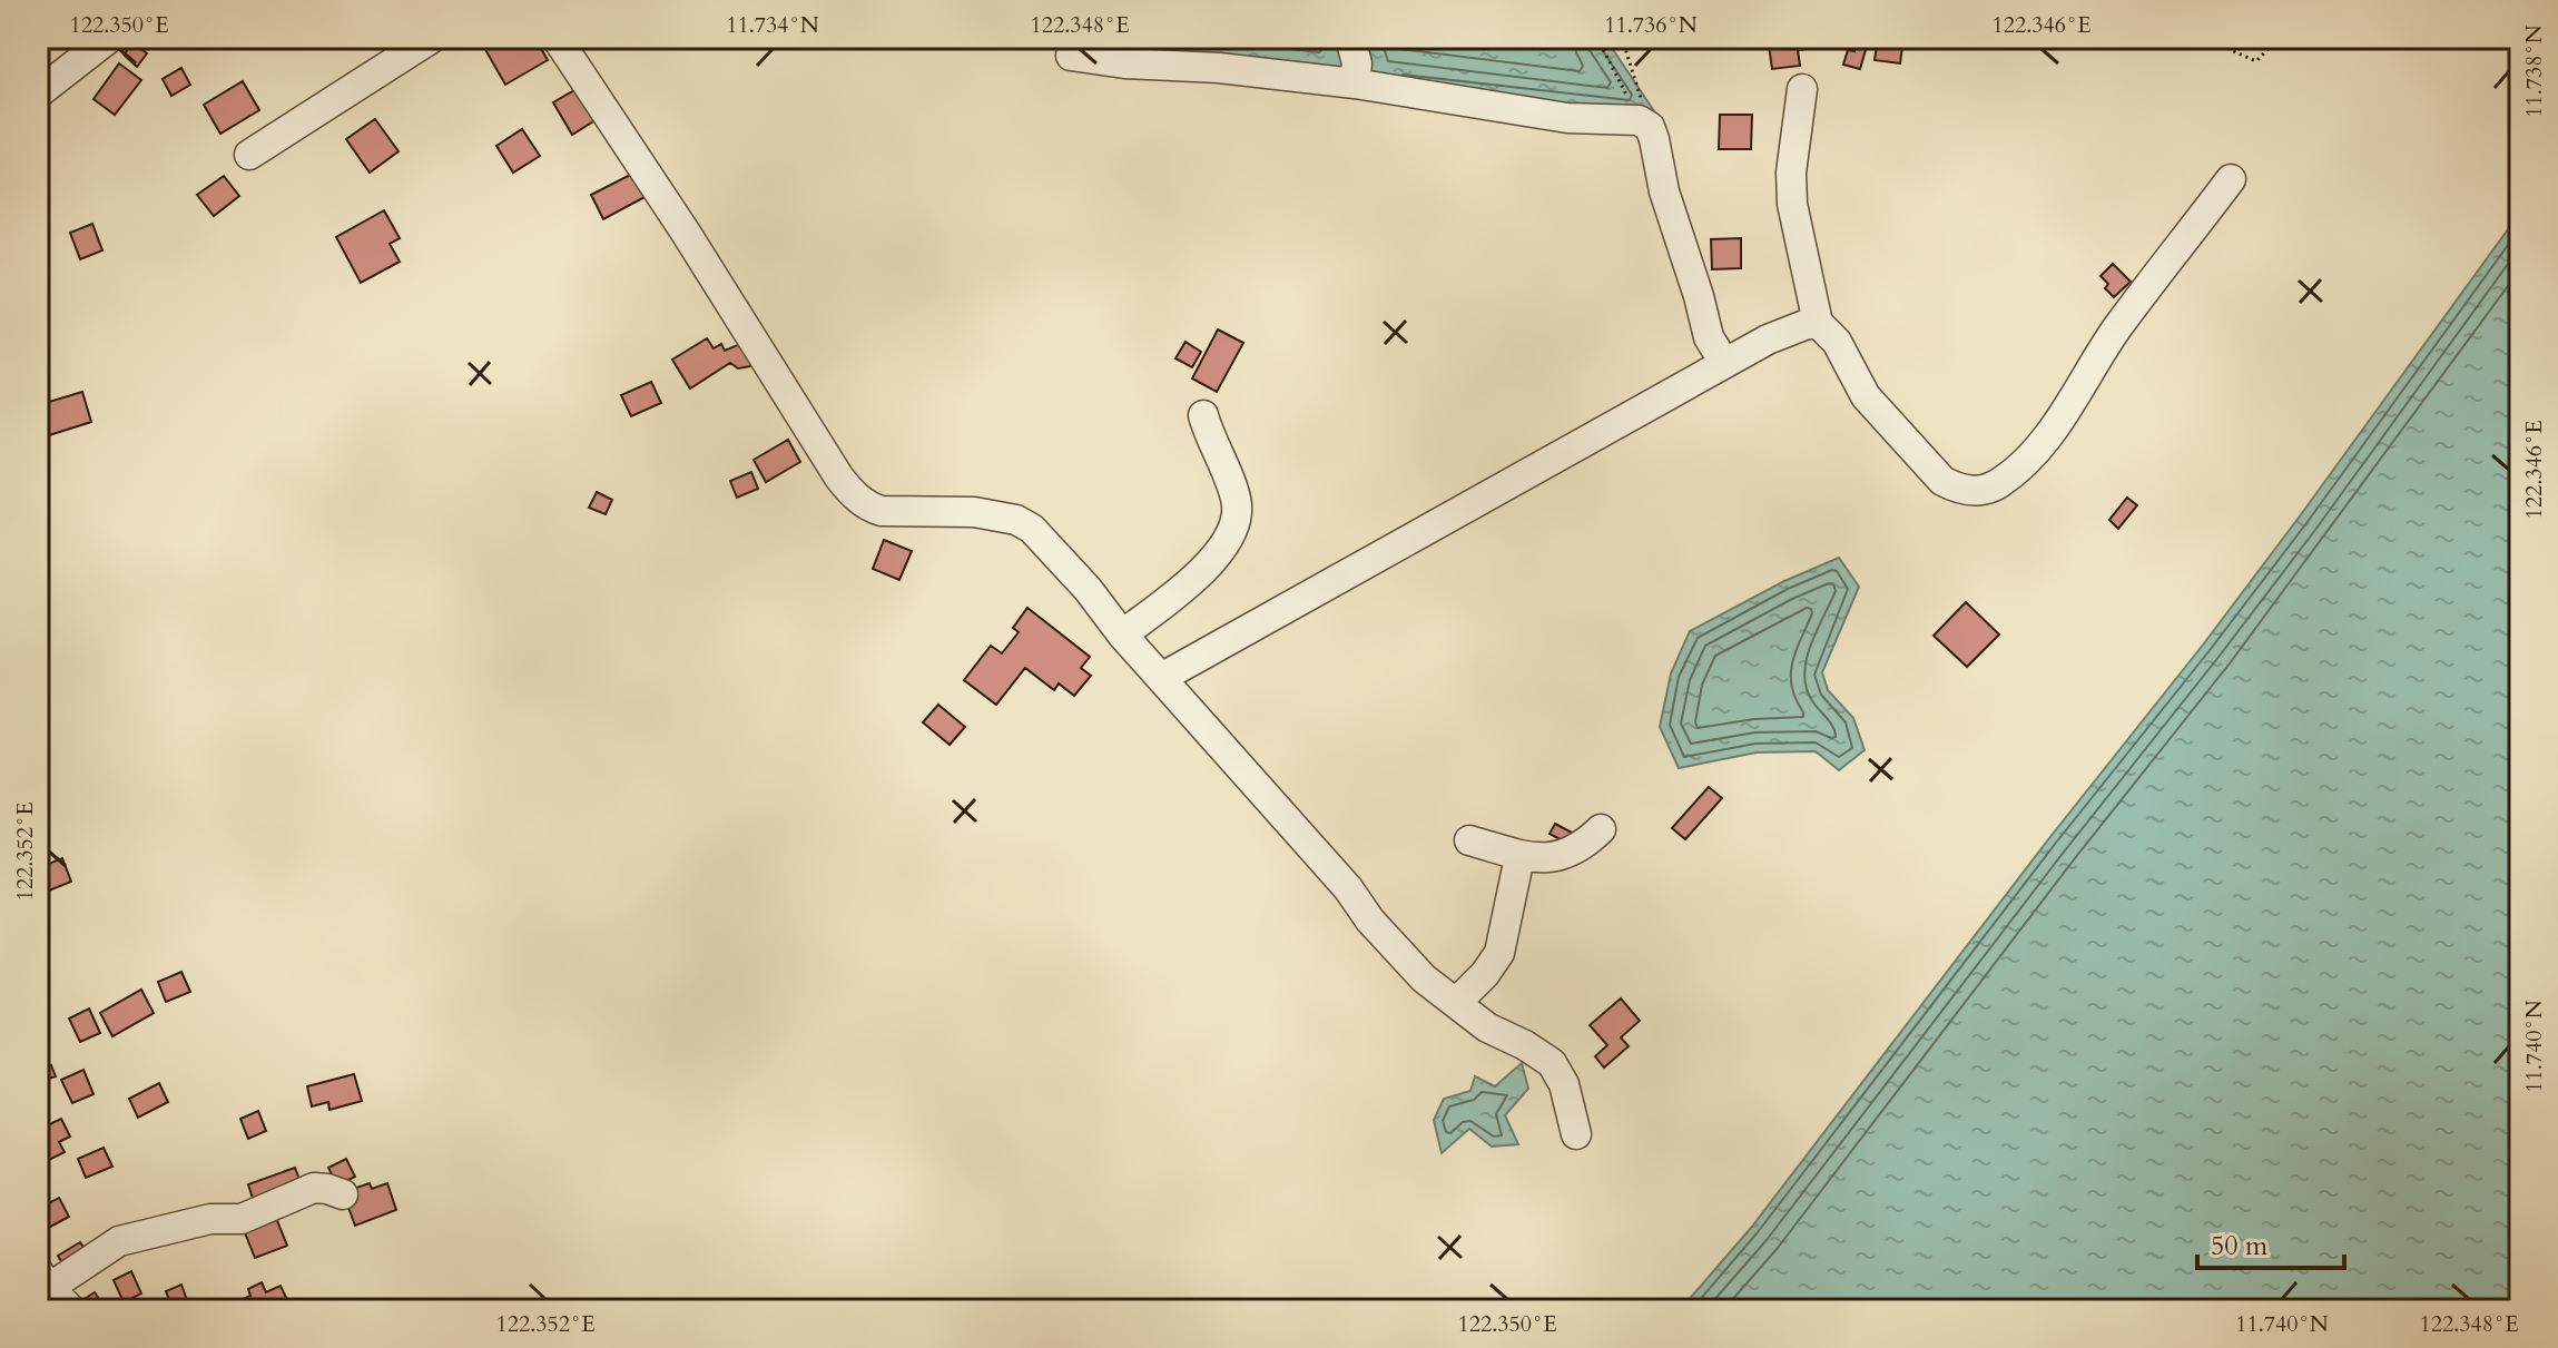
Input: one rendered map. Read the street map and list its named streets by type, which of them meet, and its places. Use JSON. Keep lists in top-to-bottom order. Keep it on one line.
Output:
{"scale_bar":"50 m","coordinates":["122.350°E","11.734°N","122.348°E","11.736°N","122.346°E","11.738°N","122.352°E","11.740°N"]}
